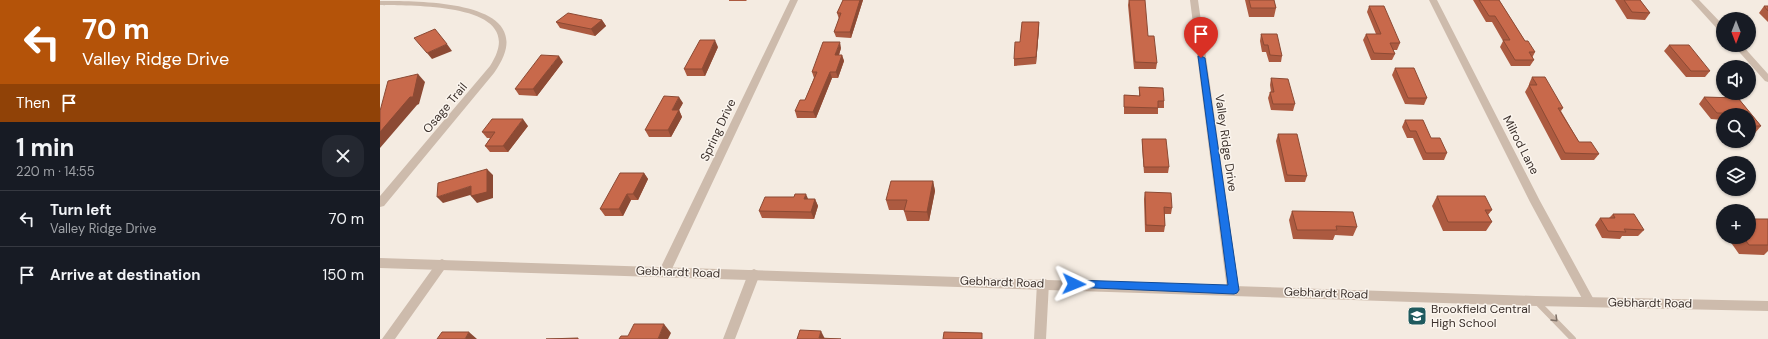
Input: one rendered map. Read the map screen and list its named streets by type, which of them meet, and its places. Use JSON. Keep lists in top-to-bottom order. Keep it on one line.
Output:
{"streets":{"street":["Osage Trail","Spring Drive","Valley Ridge Drive","Milrod Lane","Gebhardt Road"]},"crossings":[["Spring Drive","Gebhardt Road"],["Valley Ridge Drive","Gebhardt Road"],["Milrod Lane","Gebhardt Road"]],"places":{"school or university":["Brookfield Central High School"]},"north":"bottom","page":{"turn":["70 m","Valley Ridge Drive"],"map_buttons":"+","then":"Then","heading":["1 min","220 m · 14:55"],"list":[{"name":"Turn left","note":"Valley Ridge Drive","value":"70 m"},{"name":"Arrive at destination","value":"150 m"}]}}
